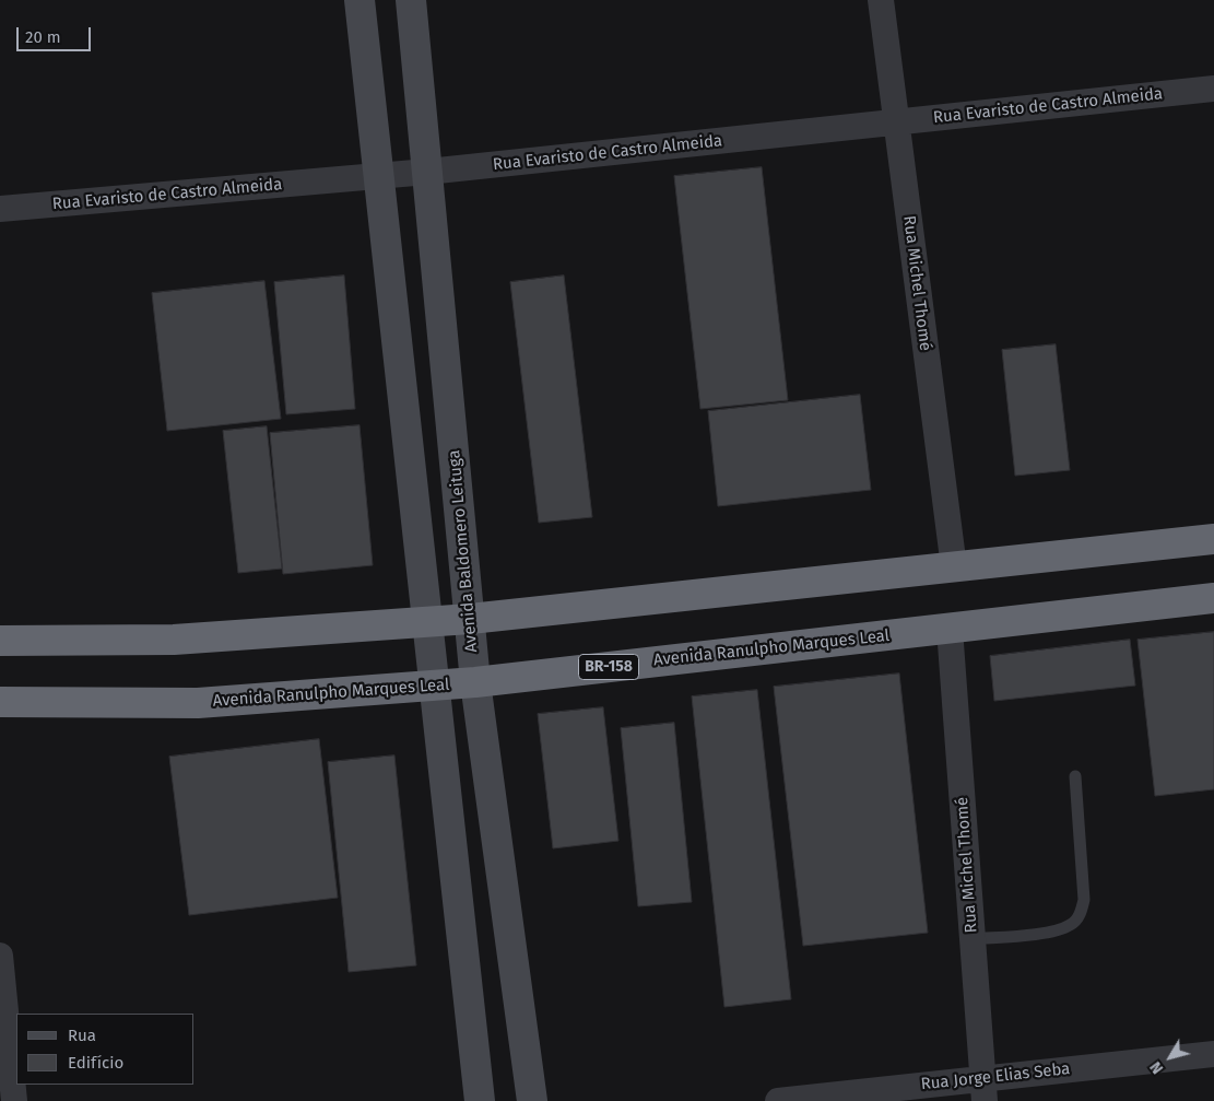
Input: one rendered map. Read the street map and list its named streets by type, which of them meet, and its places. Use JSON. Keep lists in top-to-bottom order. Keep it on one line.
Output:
{"streets":{"highway":["Avenida Ranulpho Marques Leal","BR-158"],"main road":["Avenida Baldomero Leituga"],"street":["Rua Evaristo de Castro Almeida","Rua Michel Thomé","Rua Jorge Elias Seba"]},"crossings":[["Rua Evaristo de Castro Almeida","Rua Michel Thomé"],["Rua Evaristo de Castro Almeida","Avenida Baldomero Leituga"],["Rua Michel Thomé","Avenida Ranulpho Marques Leal"],["Rua Michel Thomé","Rua Jorge Elias Seba"],["Avenida Baldomero Leituga","Avenida Ranulpho Marques Leal"]],"legend":["Rua","Edifício"],"scale_bar":"20 m","north":"bottom left"}
